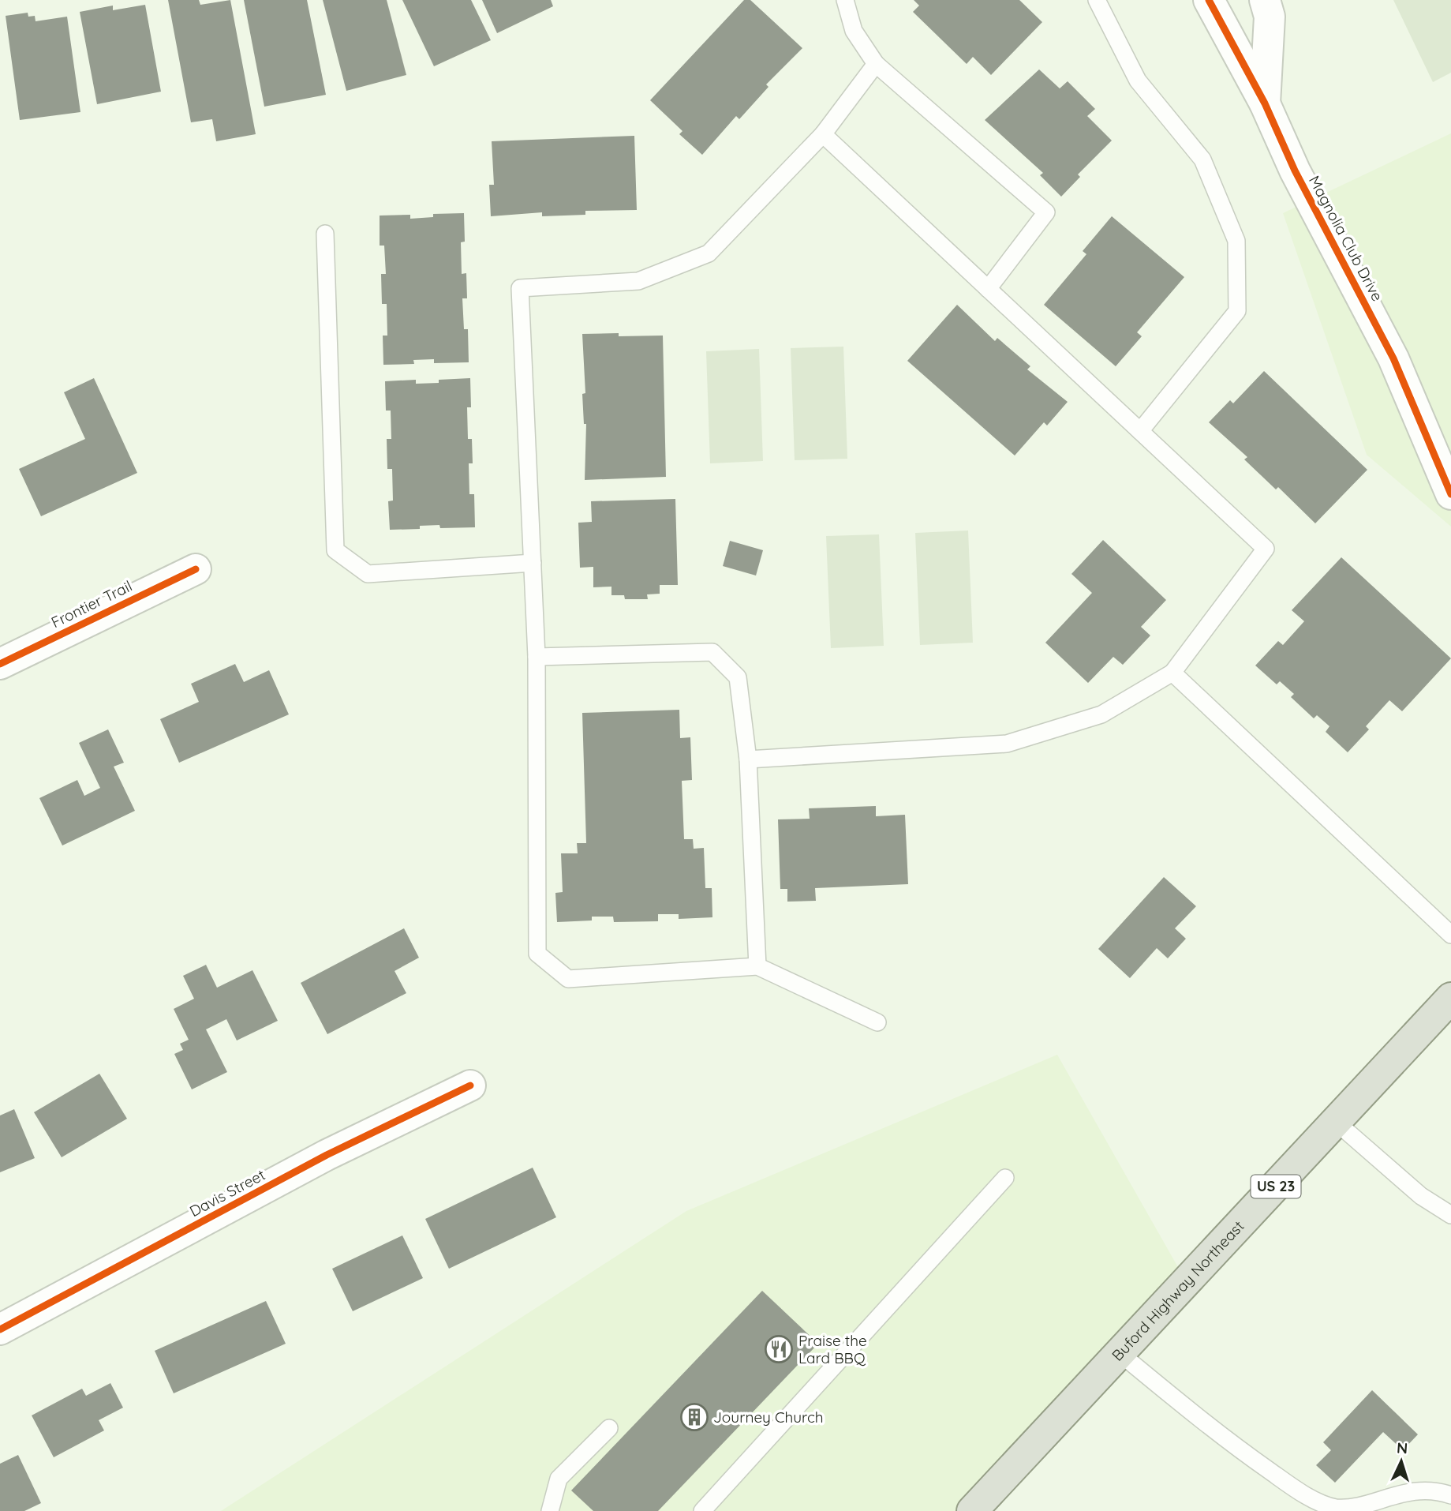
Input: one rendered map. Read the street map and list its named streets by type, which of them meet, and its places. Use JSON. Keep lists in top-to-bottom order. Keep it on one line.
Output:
{"streets":{"main road":["US 23","Buford Highway Northeast"],"street":["Magnolia Club Drive","Frontier Trail","Davis Street"]},"places":{"restaurant":["Praise the Lard BBQ"],"building":["Journey Church"]},"north":"top"}
